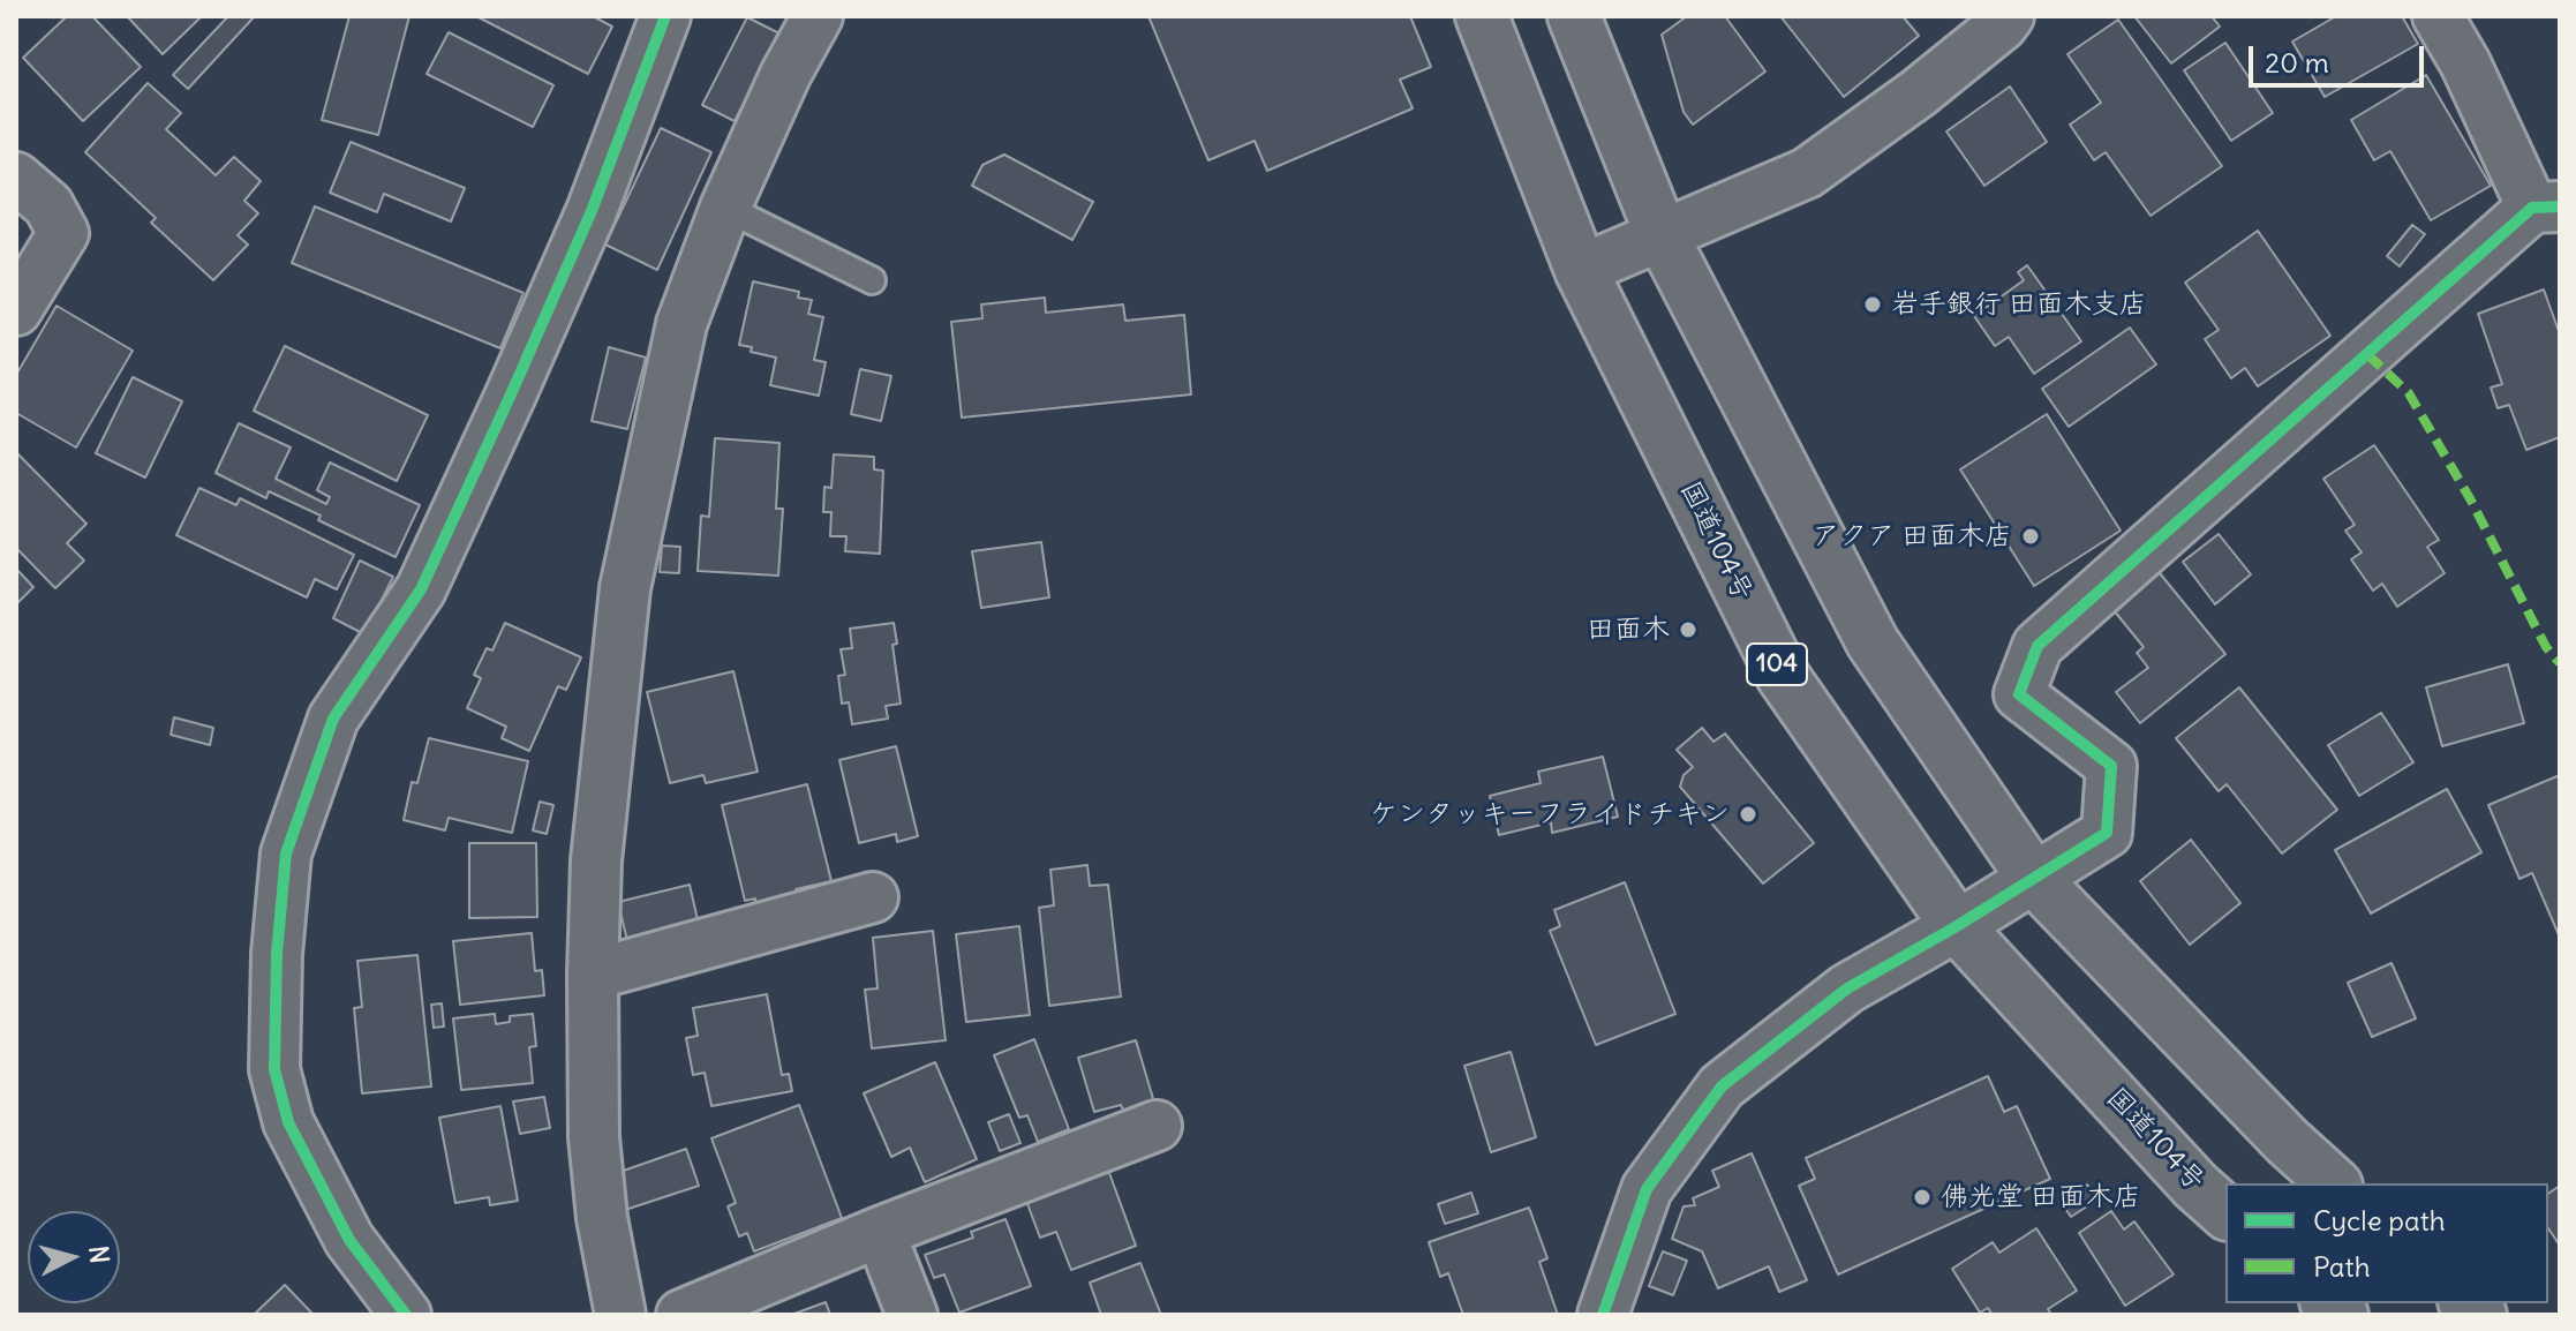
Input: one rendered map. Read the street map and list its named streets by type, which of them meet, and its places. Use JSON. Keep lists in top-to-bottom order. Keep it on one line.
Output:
{"streets":{"highway":["国道104号","104"]},"places":["岩手銀行 田面木支店","アクア 田面木店","田面木","ケンタッキーフライドチキン","佛光堂 田面木店"],"legend":["Cycle path","Path"],"scale_bar":"20 m","north":"right"}
